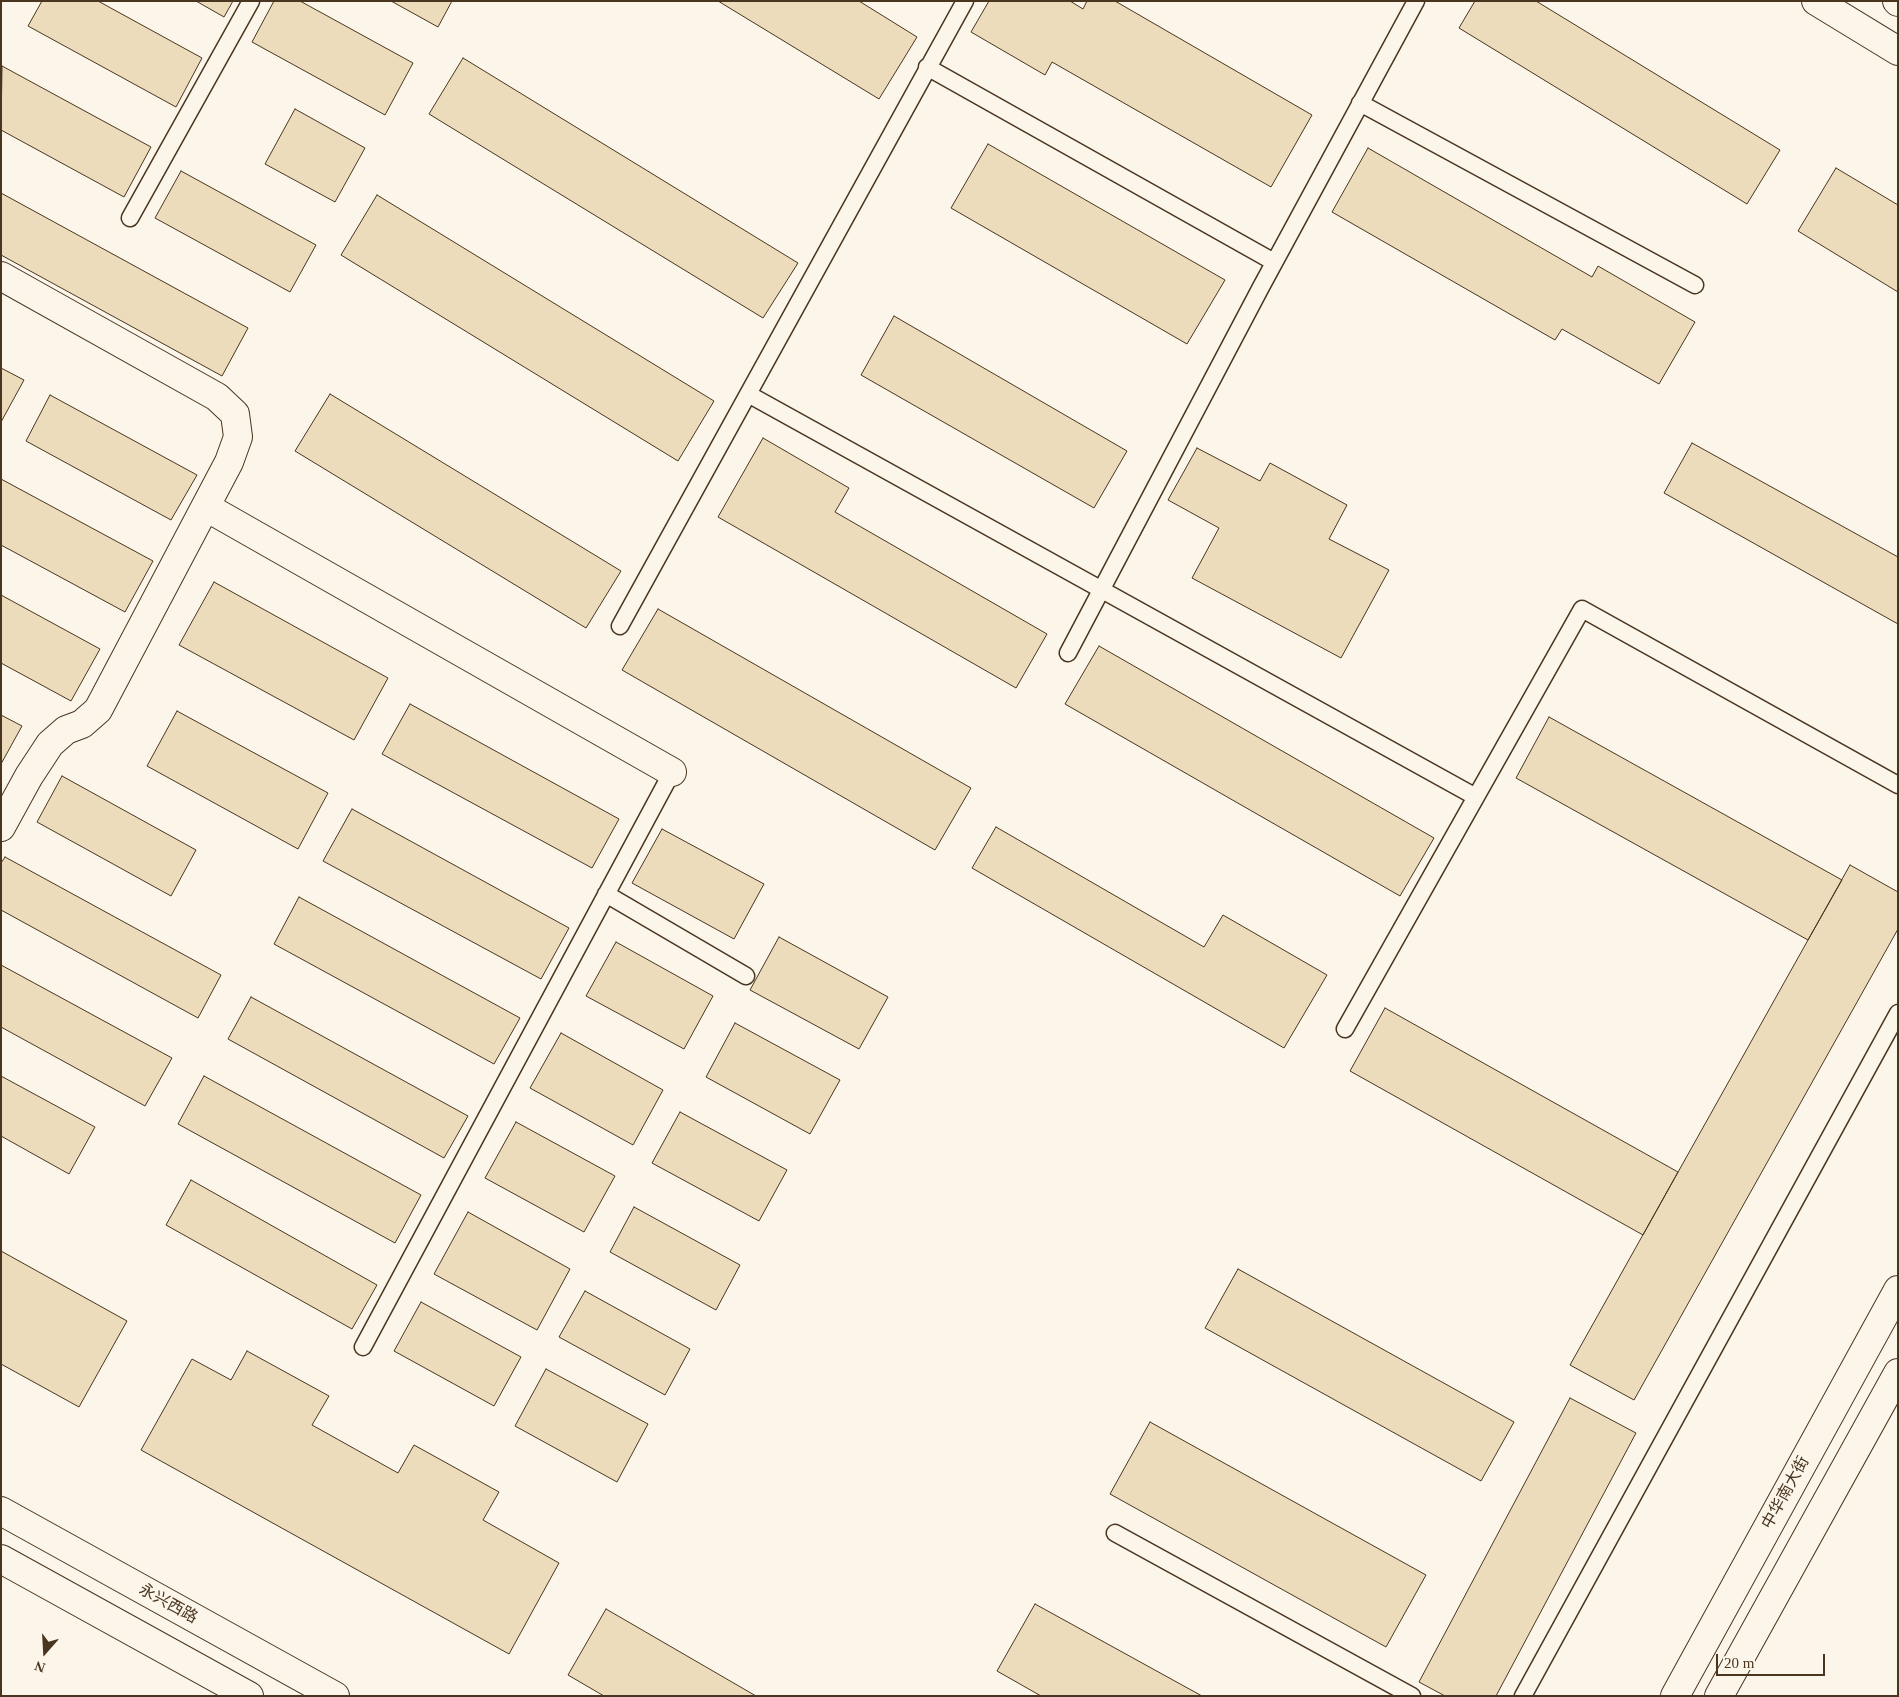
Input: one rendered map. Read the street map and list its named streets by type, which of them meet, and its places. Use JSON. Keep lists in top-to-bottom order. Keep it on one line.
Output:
{"streets":{"main road":["中华南大街","永兴西路"]},"scale_bar":"20 m","north":"bottom"}
